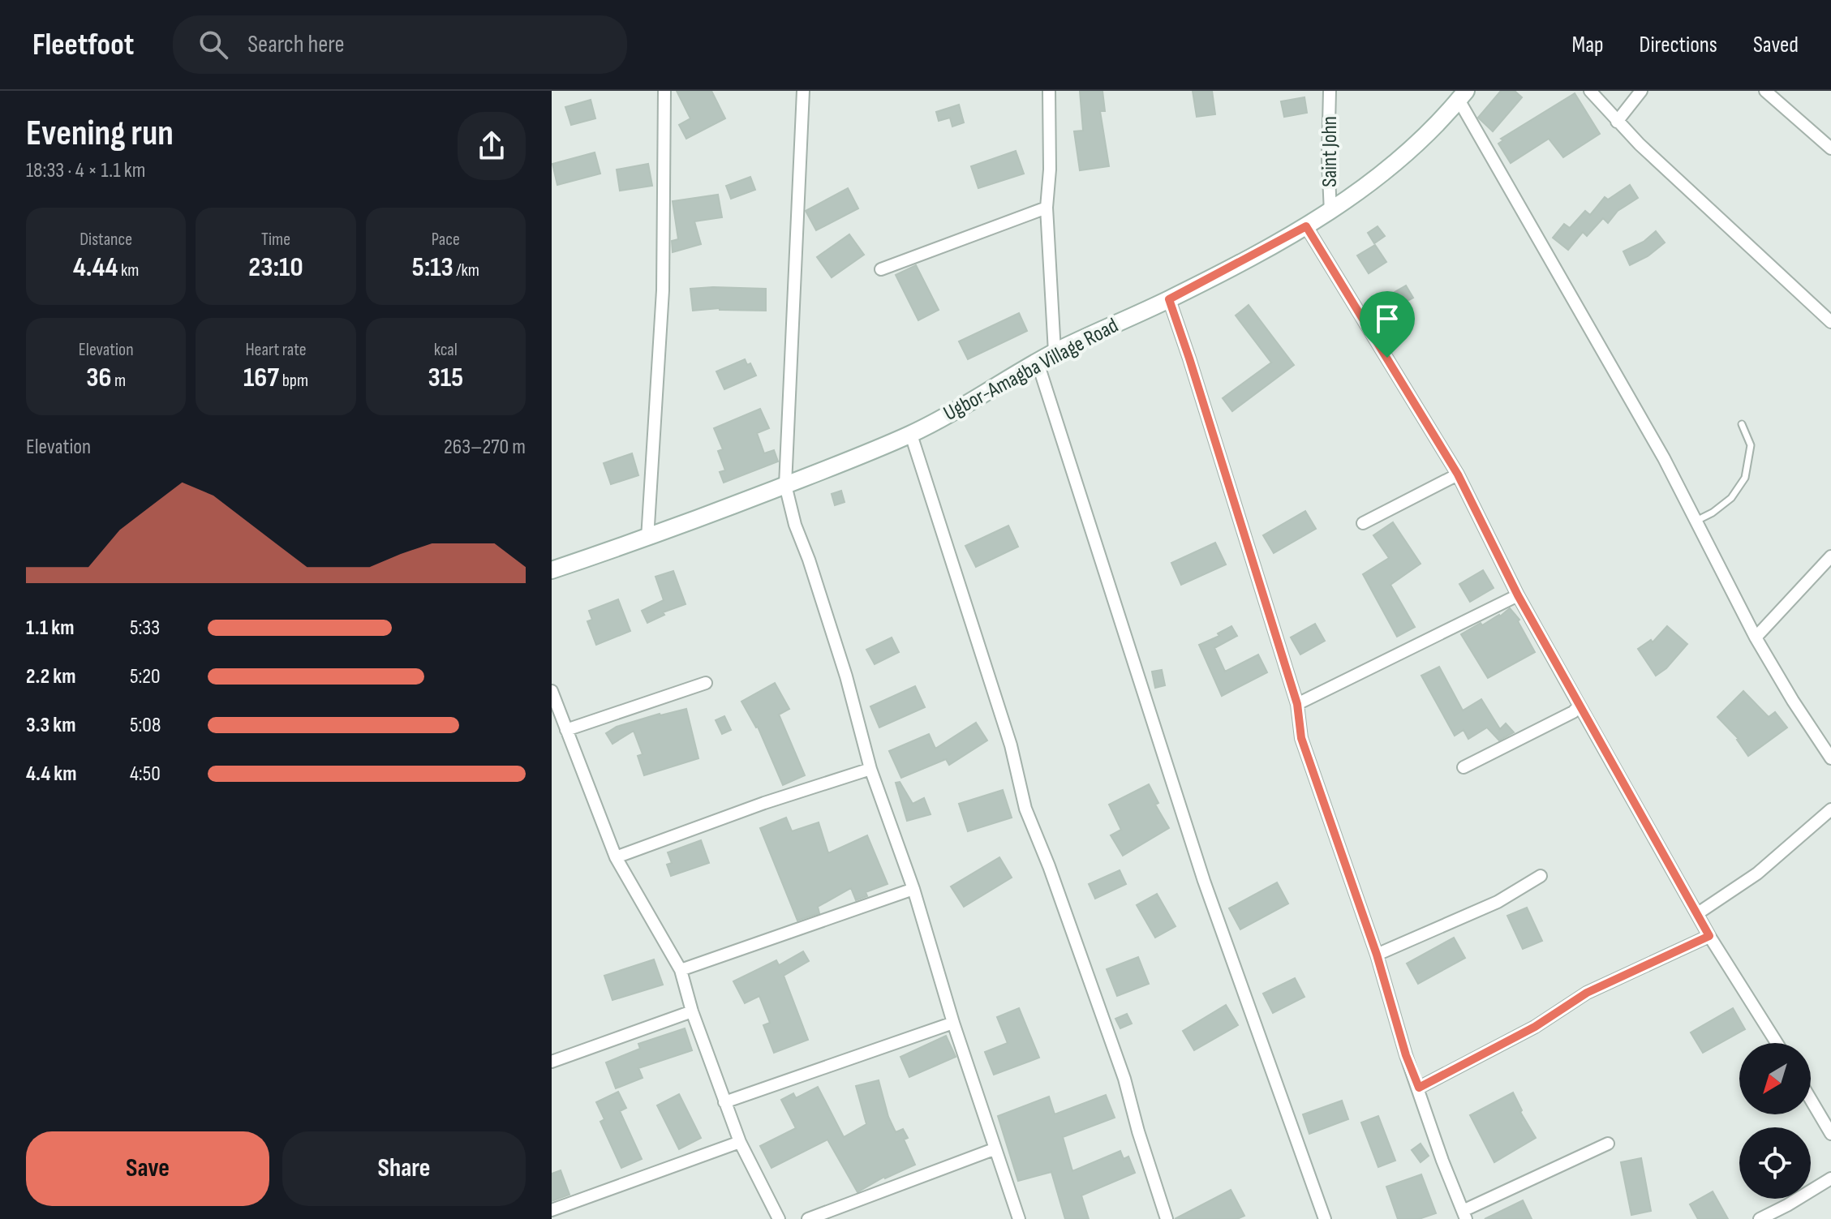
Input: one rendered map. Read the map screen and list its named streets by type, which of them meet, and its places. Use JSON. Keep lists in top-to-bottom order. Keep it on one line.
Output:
{"streets":{"street":["Saint John","Ugbor-Amagba Village Road"]},"crossings":[["Saint John","Ugbor-Amagba Village Road"]],"north":"bottom left","page":{"header":"Fleetfoot","search":"Search here","nav":["Map","Directions","Saved"],"heading":["Evening run","18:33 · 4 × 1.1 km"],"stats":[["Distance","4.44 km"],["Time","23:10"],["Pace","5:13 /km"],["Elevation","36 m"],["Heart rate","167 bpm"],["kcal","315"]],"chart":["Elevation","263–270 m"],"list":[{"name":"1.1 km","note":"5:33"},{"name":"2.2 km","note":"5:20"},{"name":"3.3 km","note":"5:08"},{"name":"4.4 km","note":"4:50"}],"buttons":["Save","Share"]}}
